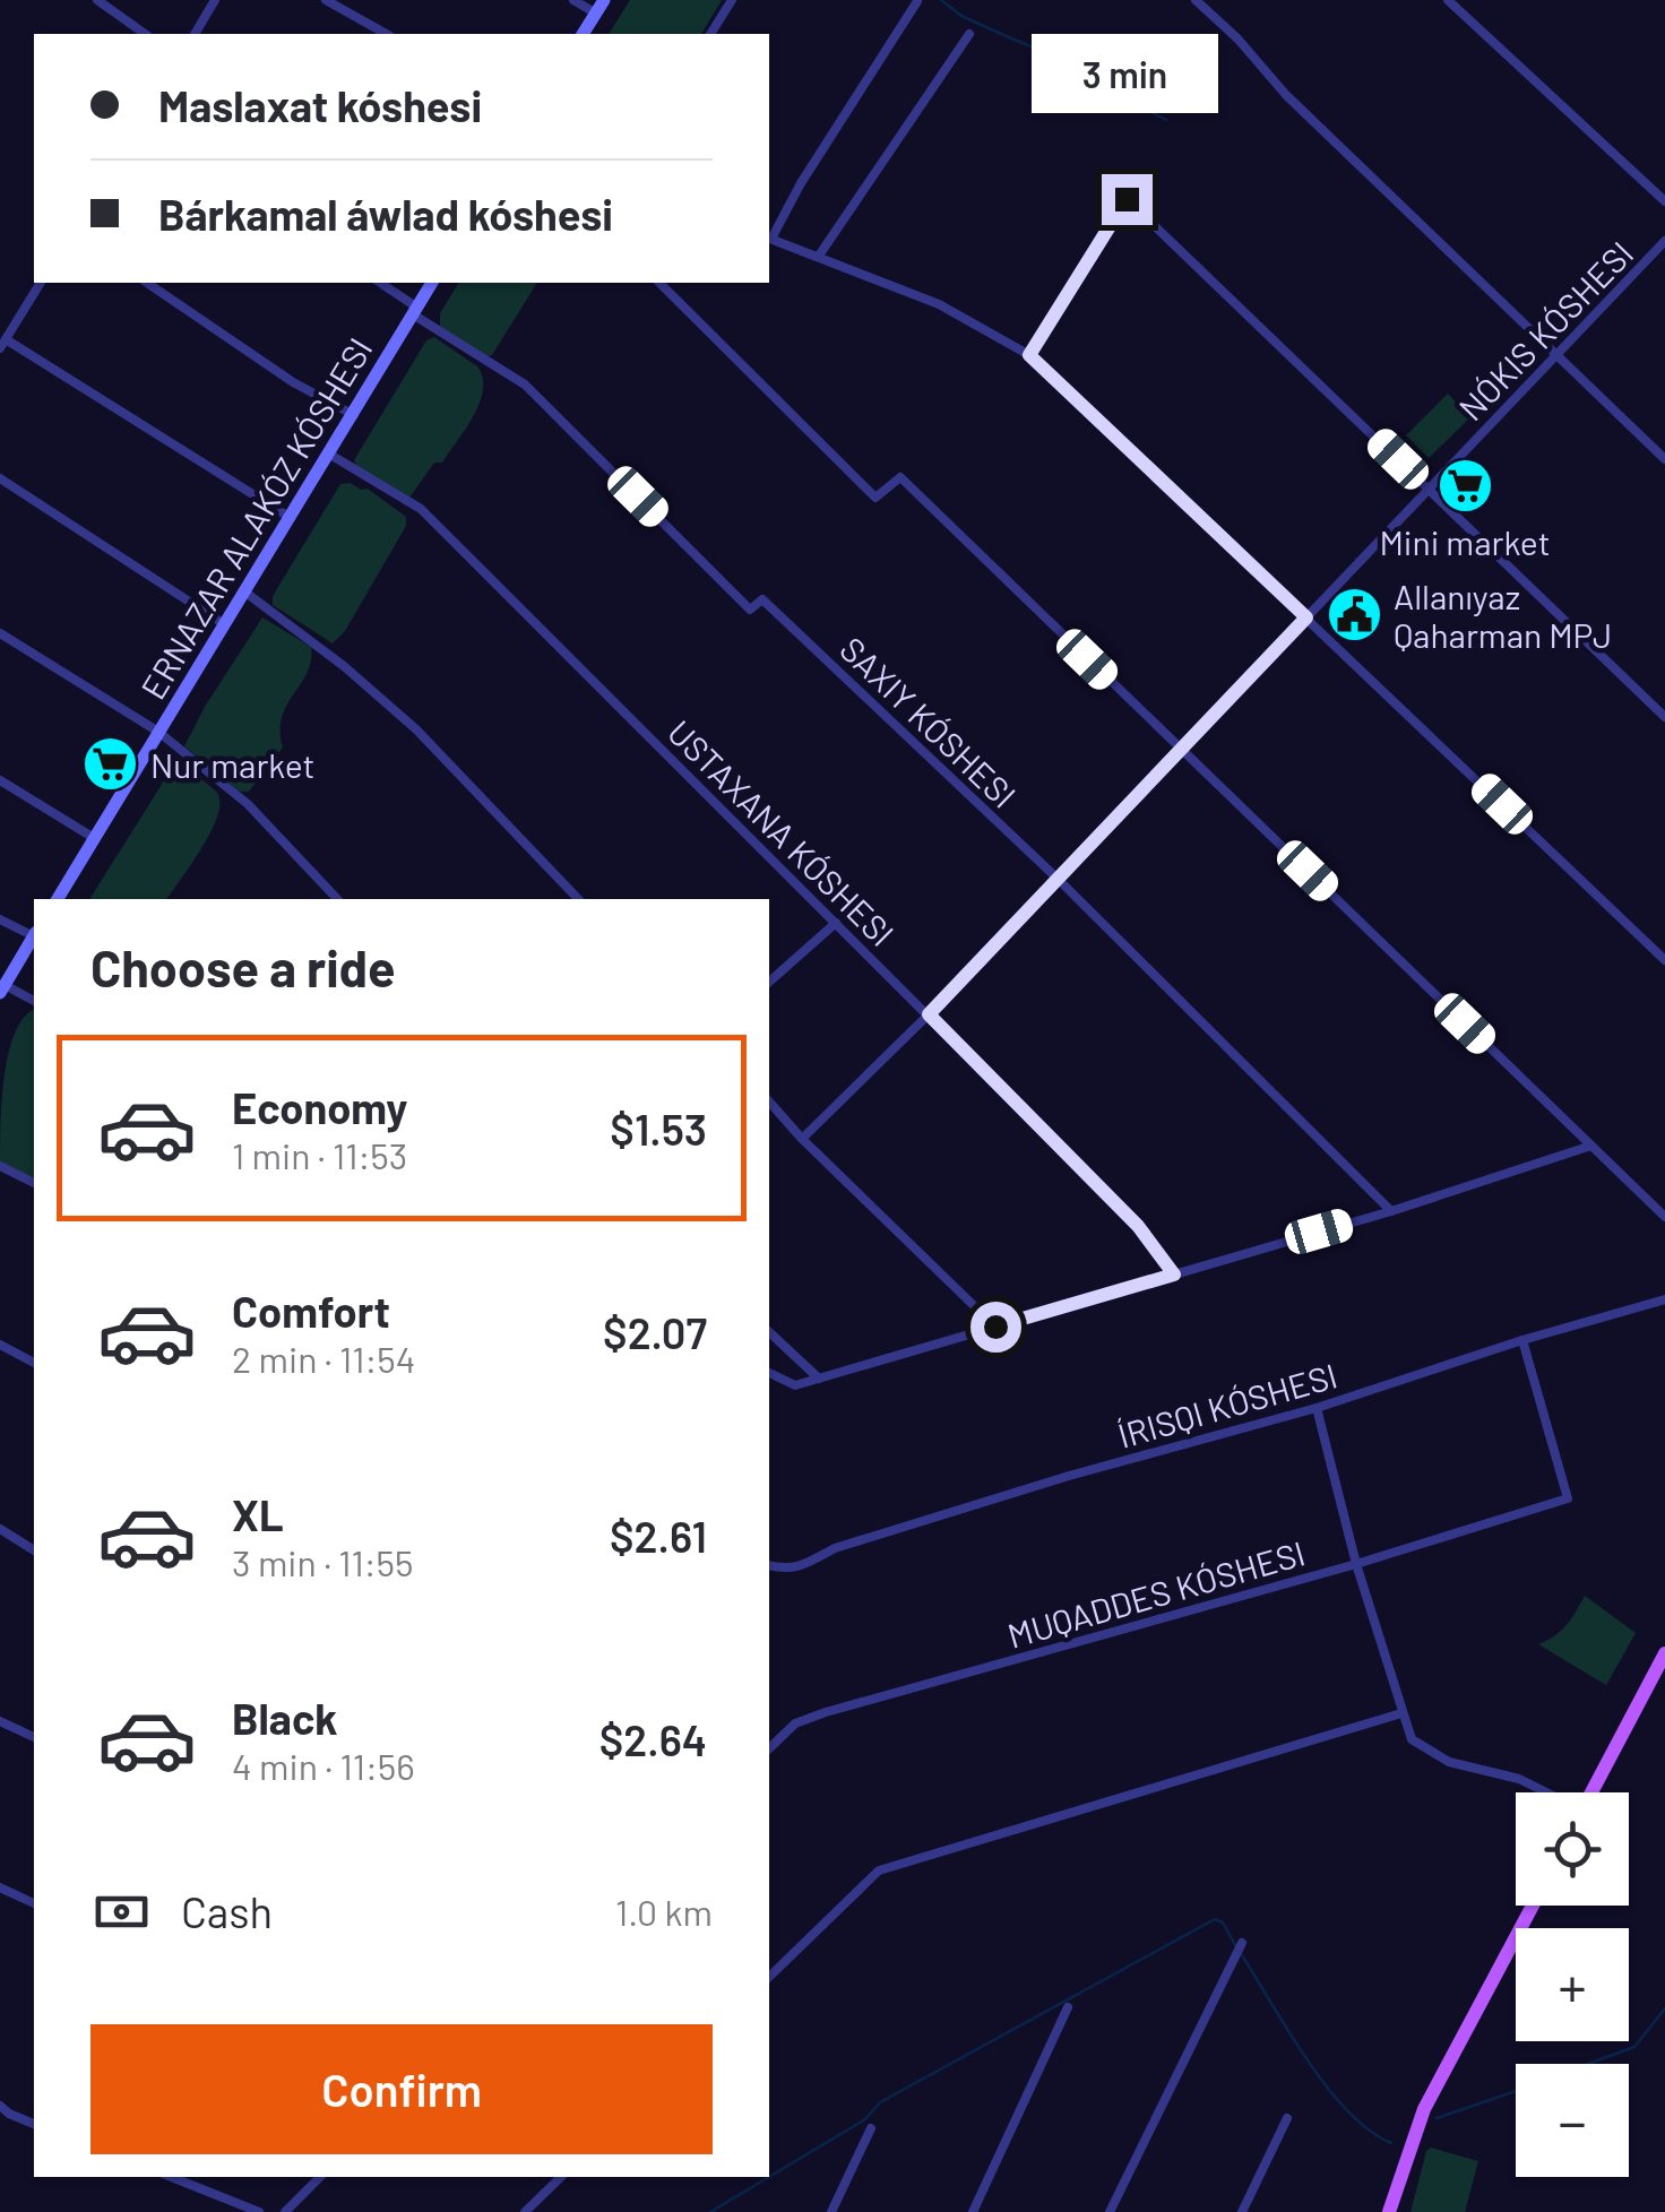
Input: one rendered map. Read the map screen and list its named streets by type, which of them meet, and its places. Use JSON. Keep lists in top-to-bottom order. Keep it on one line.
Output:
{"streets":{"main road":["ERNAZAR ALAKÓZ KÓSHESI"],"street":["NÓKIS KÓSHESI","USTAXANA KÓSHESI","MUQADDES KÓSHESI"]},"crossings":[["NÓKIS KÓSHESI","USTAXANA KÓSHESI"],["ERNAZAR ALAKÓZ KÓSHESI","USTAXANA KÓSHESI"]],"places":{"supermarket":["Mini market","Nur market"],"public building":["Allanıyaz Qaharman MPJ"]},"page":{"bubble":"3 min","banner":["Maslaxat kóshesi","Bárkamal áwlad kóshesi"],"heading":"Choose a ride","list":[{"name":"Economy","note":"1 min · 11:53","value":"$1.53"},{"name":"Comfort","note":"2 min · 11:54","value":"$2.07"},{"name":"XL","note":"3 min · 11:55","value":"$2.61"},{"name":"Black","note":"4 min · 11:56","value":"$2.64"}],"map_buttons":["+","−"],"pay":["Cash","1.0 km"],"buttons":"Confirm"}}
